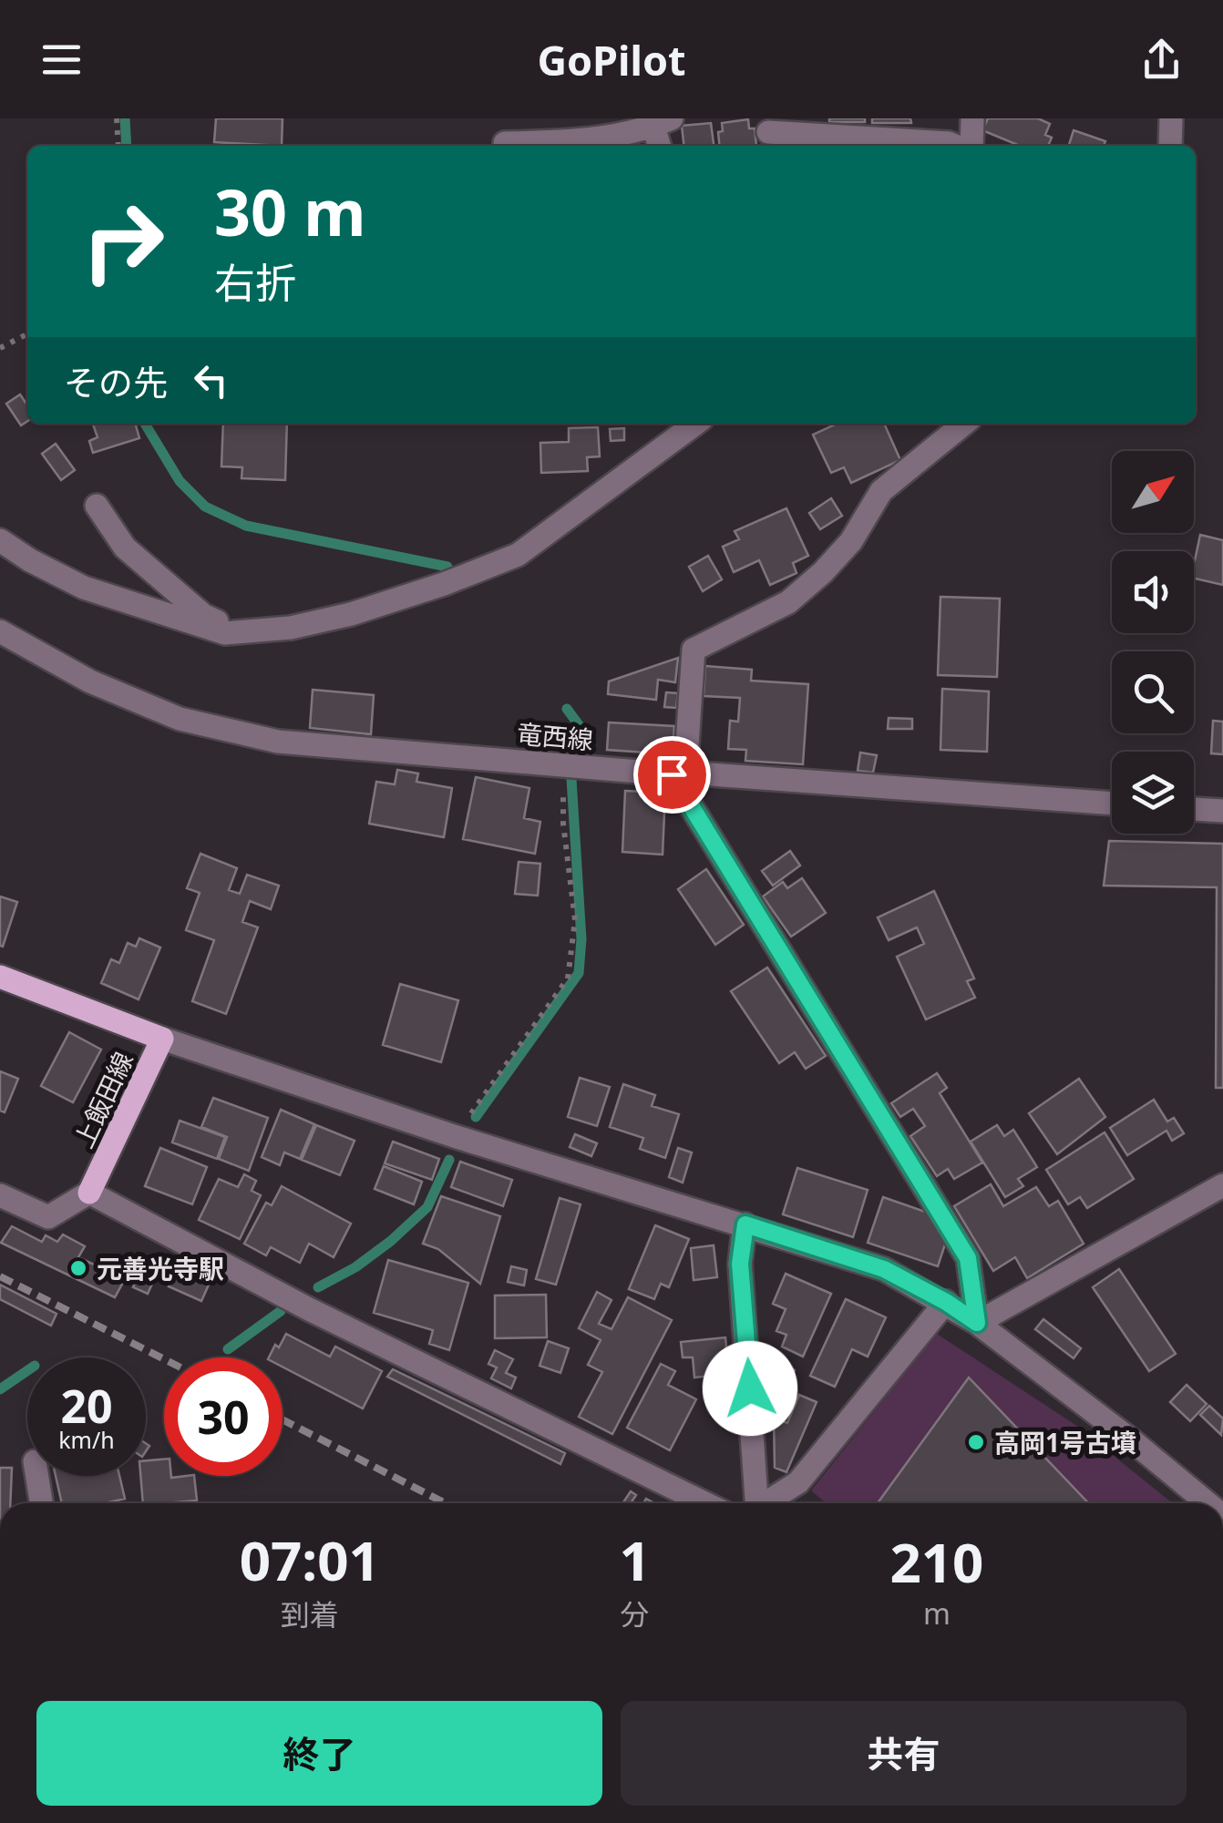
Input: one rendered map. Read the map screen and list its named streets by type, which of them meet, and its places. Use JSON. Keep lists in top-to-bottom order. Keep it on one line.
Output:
{"streets":{"main road":["上飯田線"],"street":["竜西線"]},"places":["元善光寺駅","高岡1号古墳"],"north":"top right","page":{"header":"GoPilot","turn":["30 m","右折"],"then":"その先","speed":"20 km/h","limit":"30","eta":["07:01","到着","1","分","210","m"],"buttons":["終了","共有"]}}
